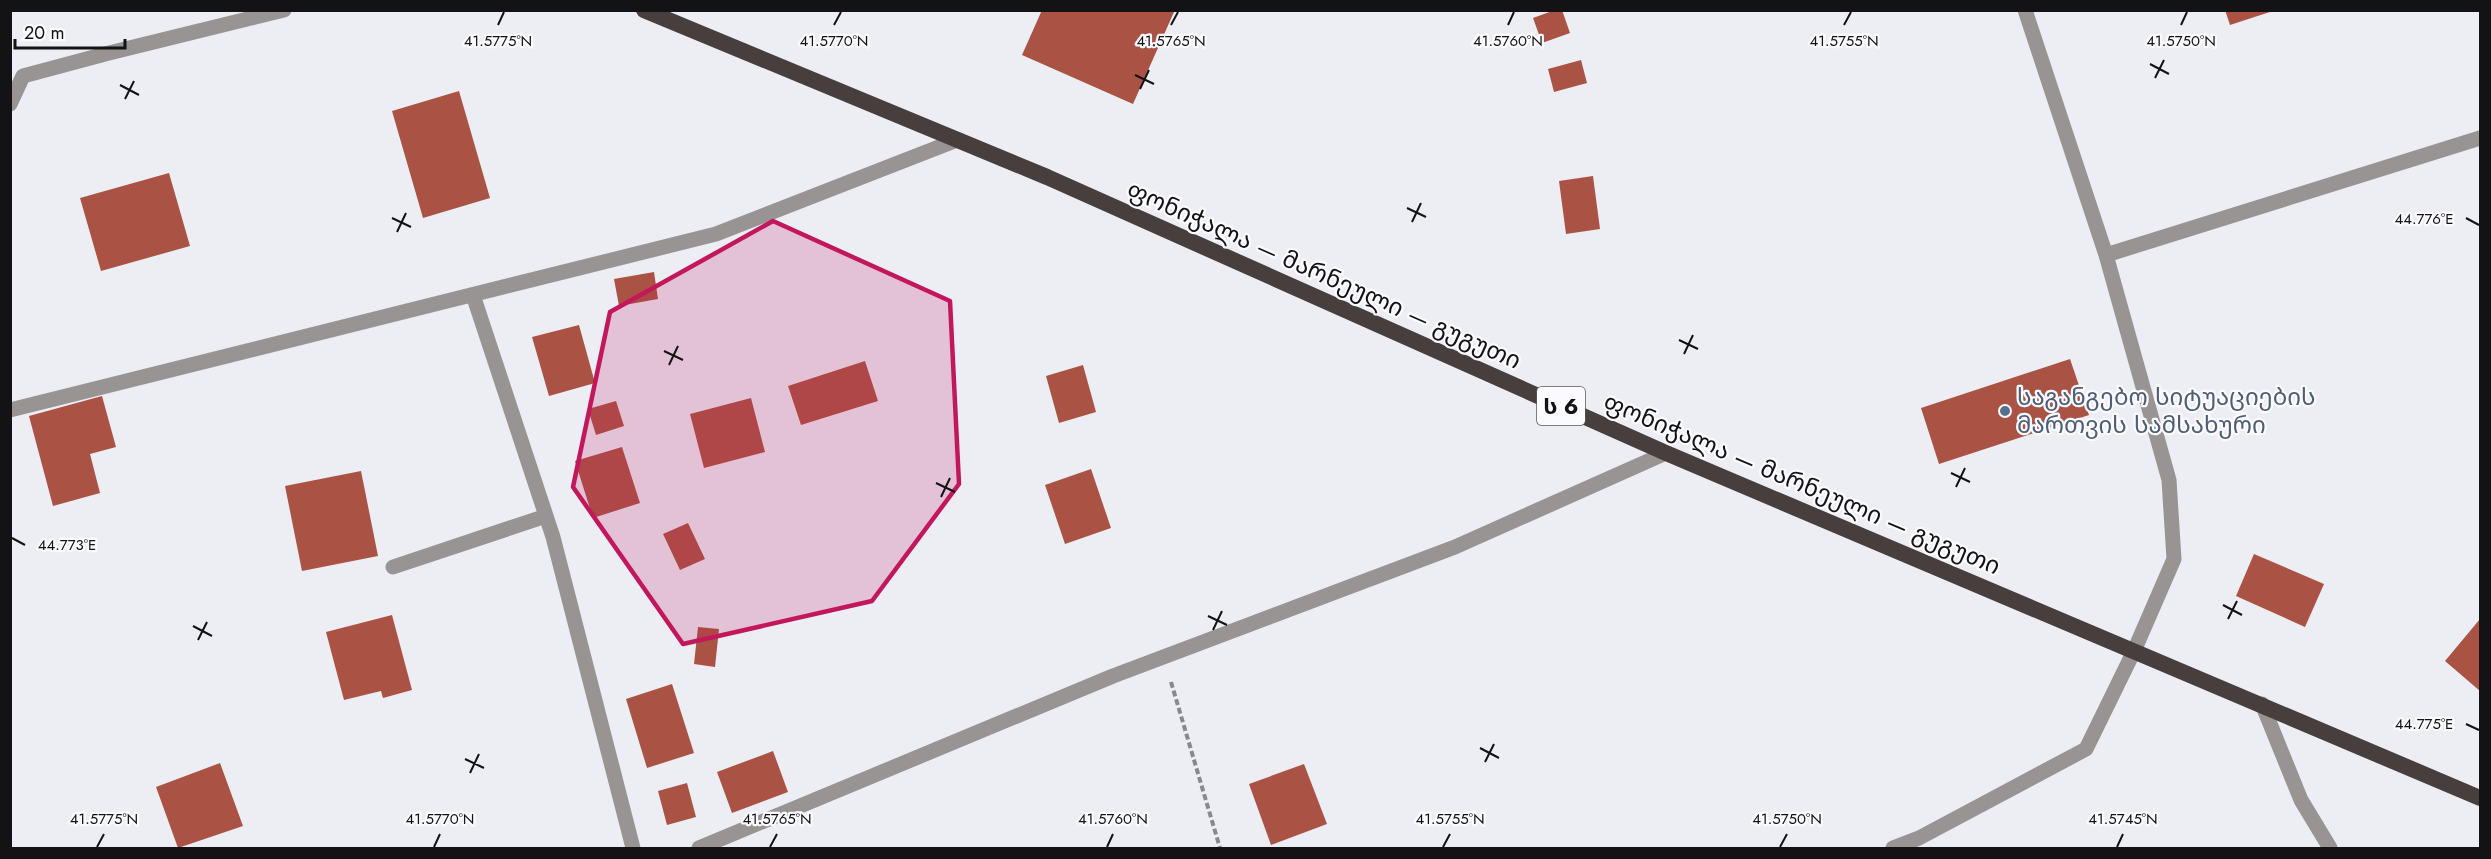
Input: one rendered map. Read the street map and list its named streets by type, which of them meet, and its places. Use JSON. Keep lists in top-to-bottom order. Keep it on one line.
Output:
{"streets":{"highway":["ფონიჭალა — მარნეული — გუგუთი","ს 6"]},"places":["საგანგებო სიტუაციების მართვის სამსახური"],"scale_bar":"20 m","coordinates":["41.5775°N","41.5770°N","41.5765°N","41.5755°N","41.5760°N","41.5750°N","44.776°E","44.773°E","44.775°E","41.5745°N"]}
